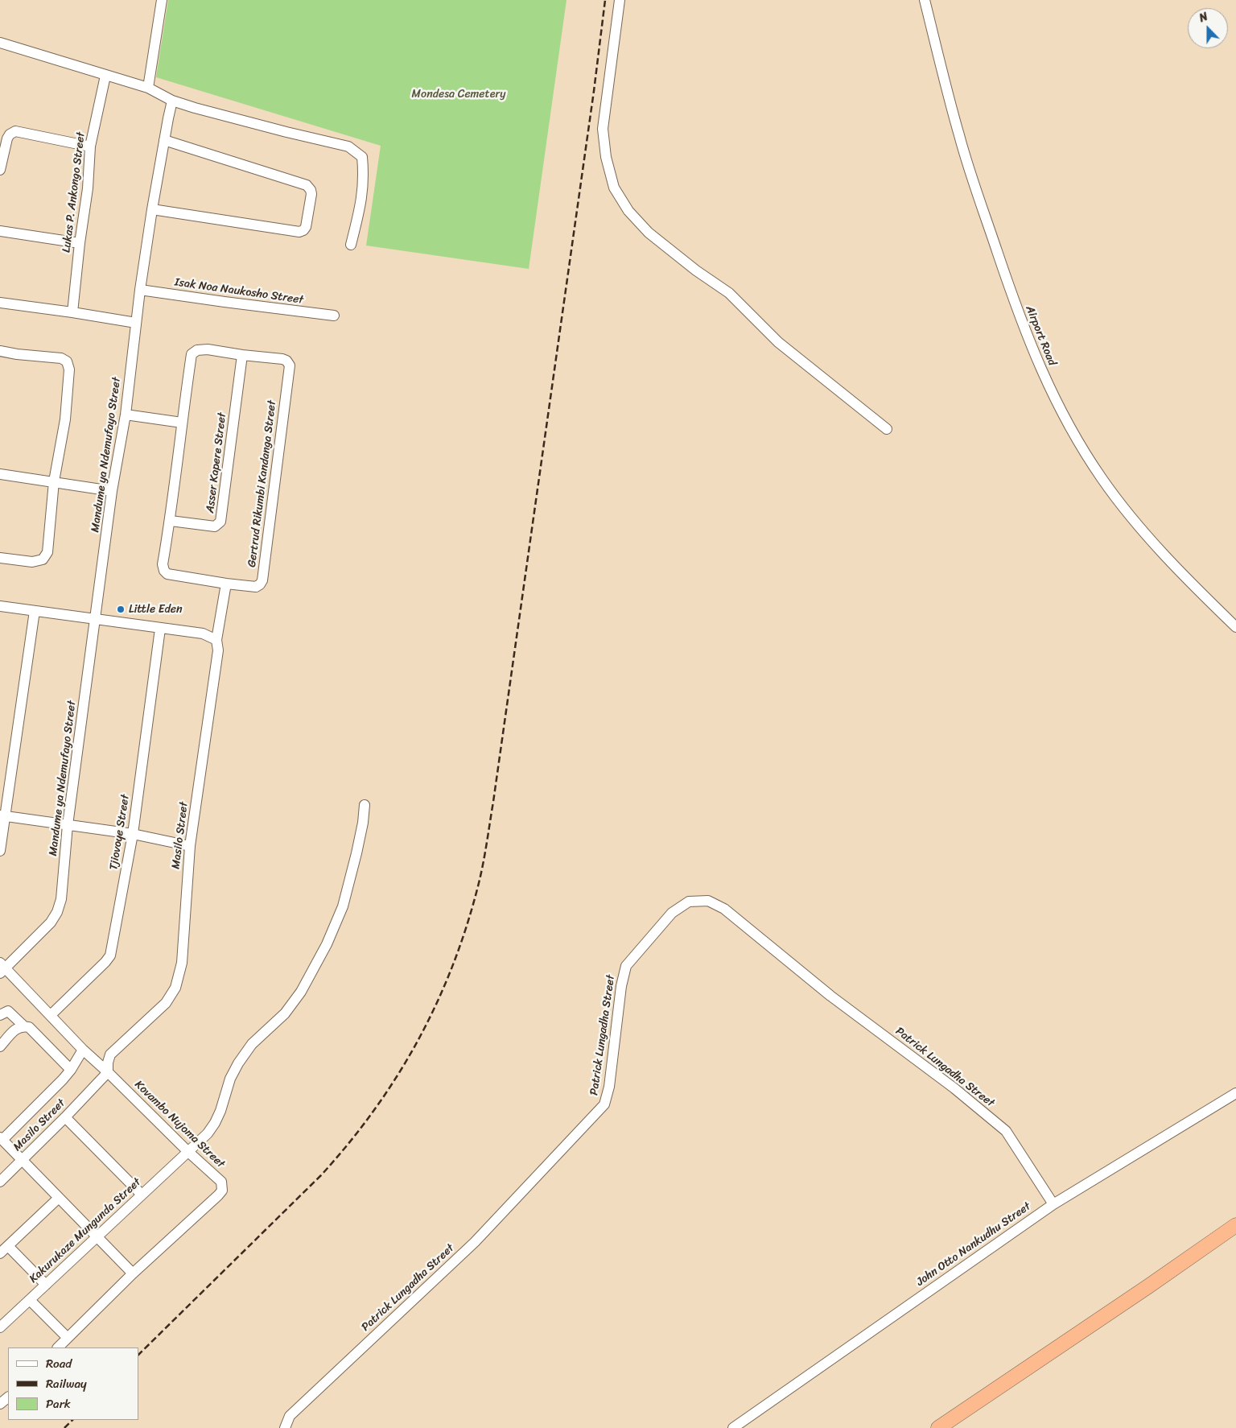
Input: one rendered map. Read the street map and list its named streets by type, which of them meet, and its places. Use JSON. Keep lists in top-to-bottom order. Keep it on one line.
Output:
{"streets":{"street":["Lukas P. Ankongo Street","Isak Noa Naukosho Street","Airport Road","Mandume ya Ndemufayo Street","Asser Kapere Street","Gertrud Rikumbi Kandanga Street","Tjiovoye Street","Masilo Street","Patrick Lungadha Street","Kovambo Nujoma Street","Kakurukaze Mungunda Street","John Otto Nankudhu Street"]},"crossings":[["Isak Noa Naukosho Street","Mandume ya Ndemufayo Street"],["Mandume ya Ndemufayo Street","Kovambo Nujoma Street"],["Asser Kapere Street","Gertrud Rikumbi Kandanga Street"],["Gertrud Rikumbi Kandanga Street","Masilo Street"],["Tjiovoye Street","Kovambo Nujoma Street"],["Masilo Street","Kovambo Nujoma Street"],["Patrick Lungadha Street","John Otto Nankudhu Street"],["Kovambo Nujoma Street","Kakurukaze Mungunda Street"]],"parks":["Mondesa Cemetery"],"places":["Little Eden"],"legend":["Road","Railway","Park"],"north":"top"}
